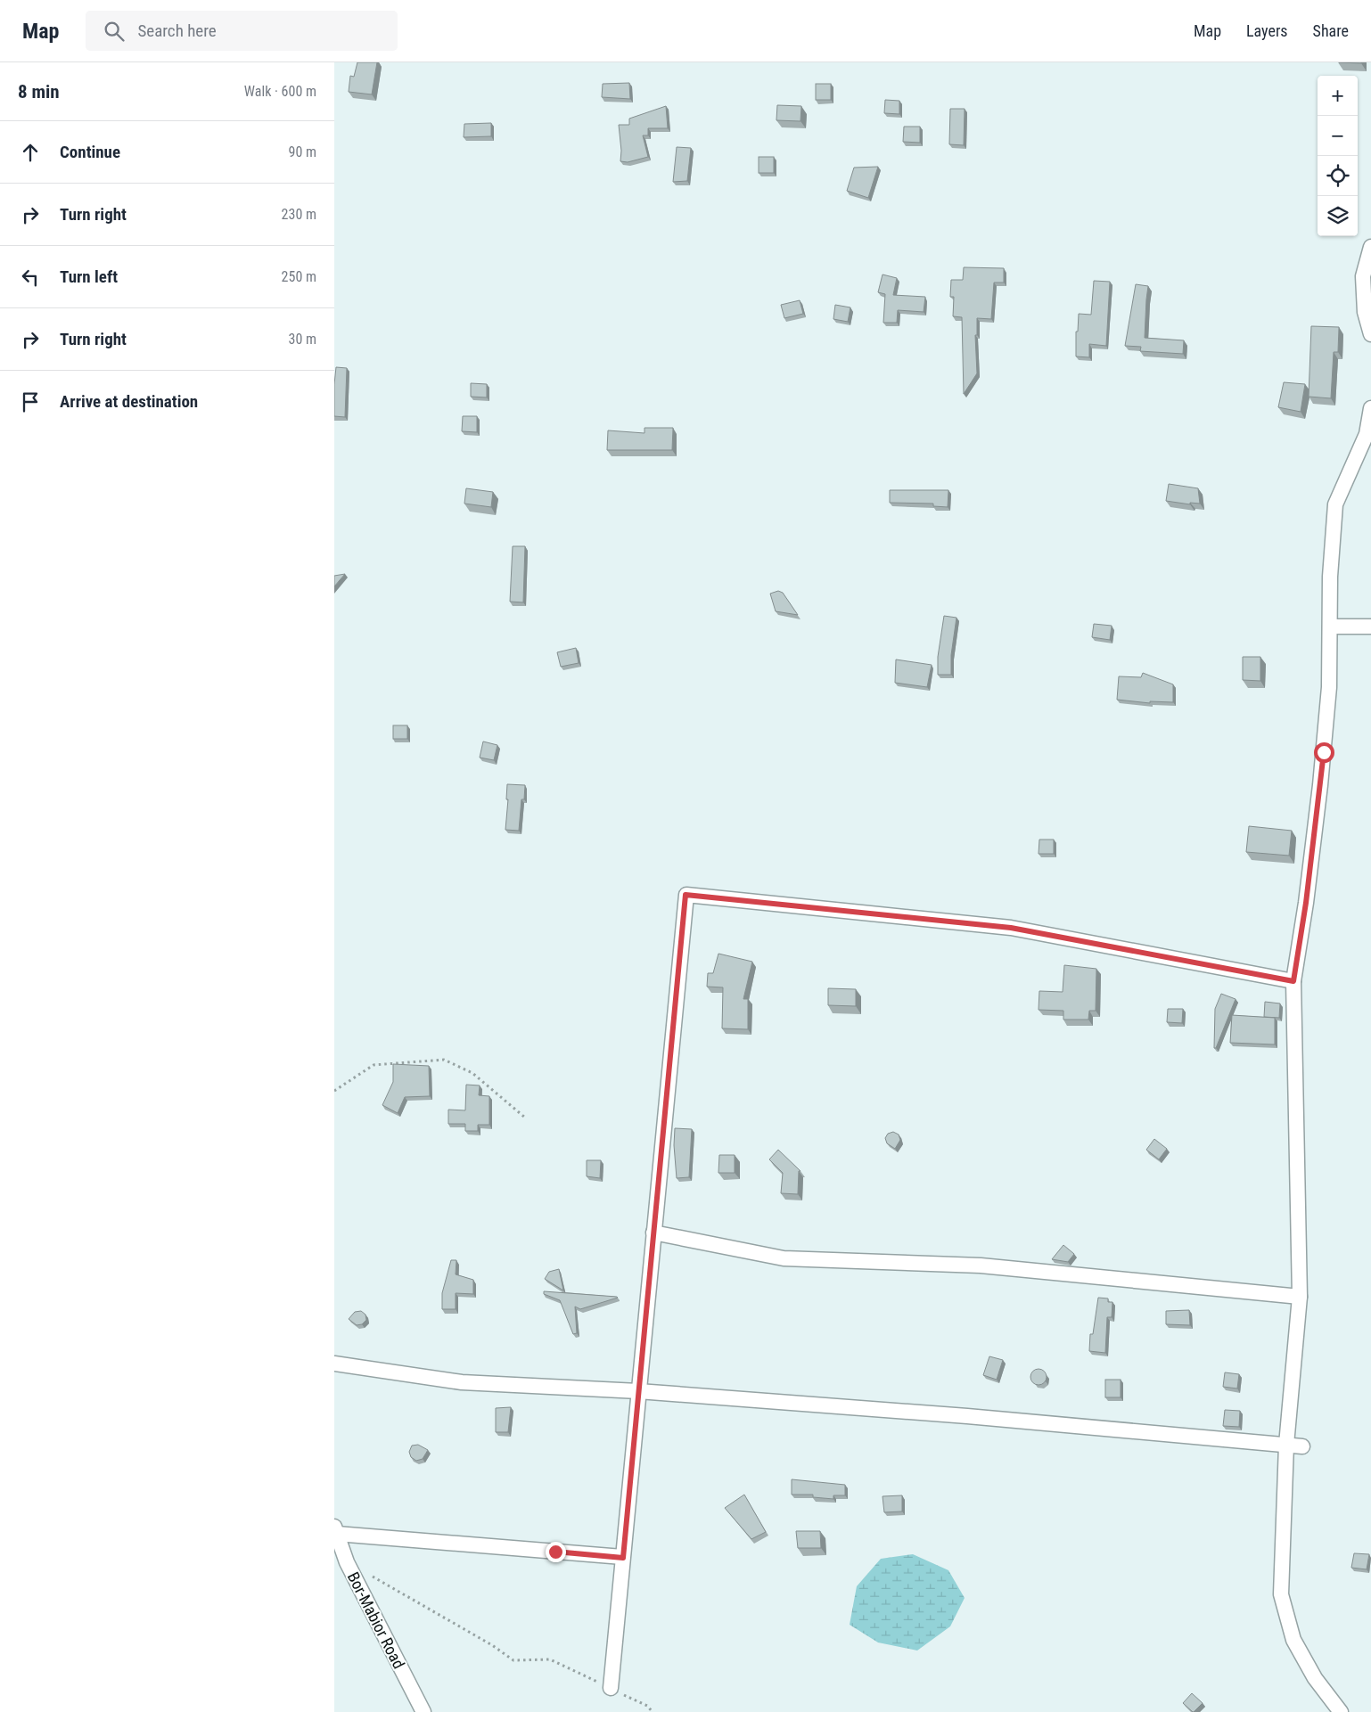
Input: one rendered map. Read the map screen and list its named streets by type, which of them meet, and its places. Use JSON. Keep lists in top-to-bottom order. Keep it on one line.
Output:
{"streets":{"street":["Bor-Mabior Road"]},"page":{"header":"Map","search":"Search here","nav":["Map","Layers","Share"],"heading":["8 min","Walk · 600 m"],"map_buttons":["+","−"],"list":[["Continue","90 m"],["Turn right","230 m"],["Turn left","250 m"],["Turn right","30 m"],"Arrive at destination"]}}
